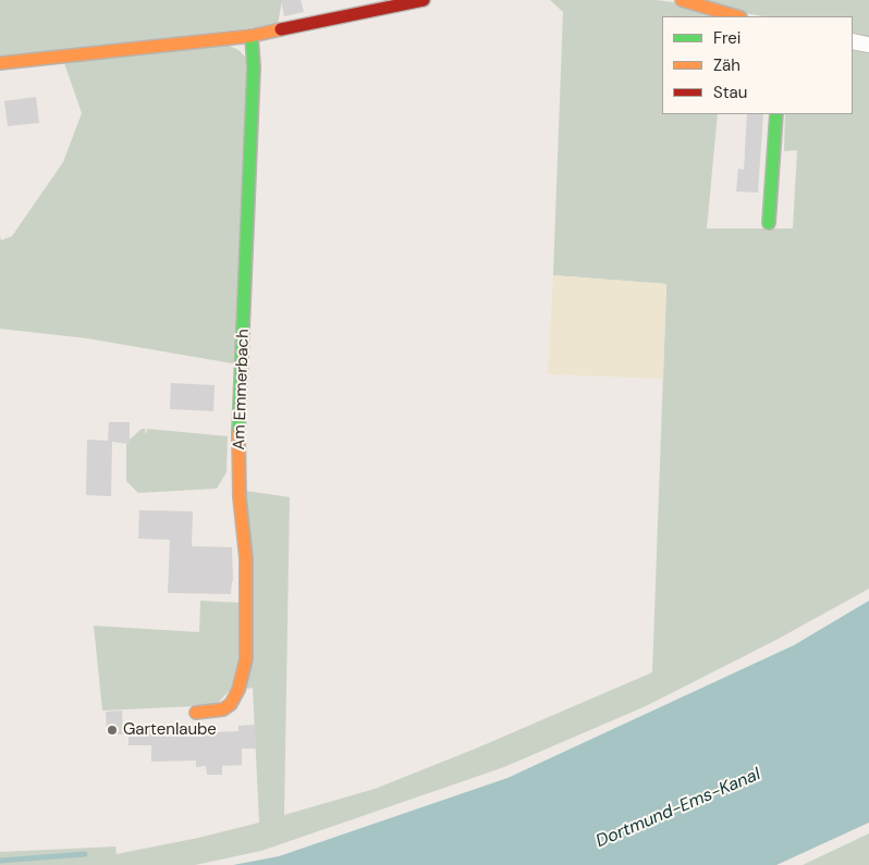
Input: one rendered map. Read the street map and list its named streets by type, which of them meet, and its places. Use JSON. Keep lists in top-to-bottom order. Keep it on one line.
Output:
{"streets":{"street":["Am Emmerbach"]},"water":["Dortmund-Ems-Kanal"],"places":["Gartenlaube"],"legend":["Frei","Zäh","Stau"]}
